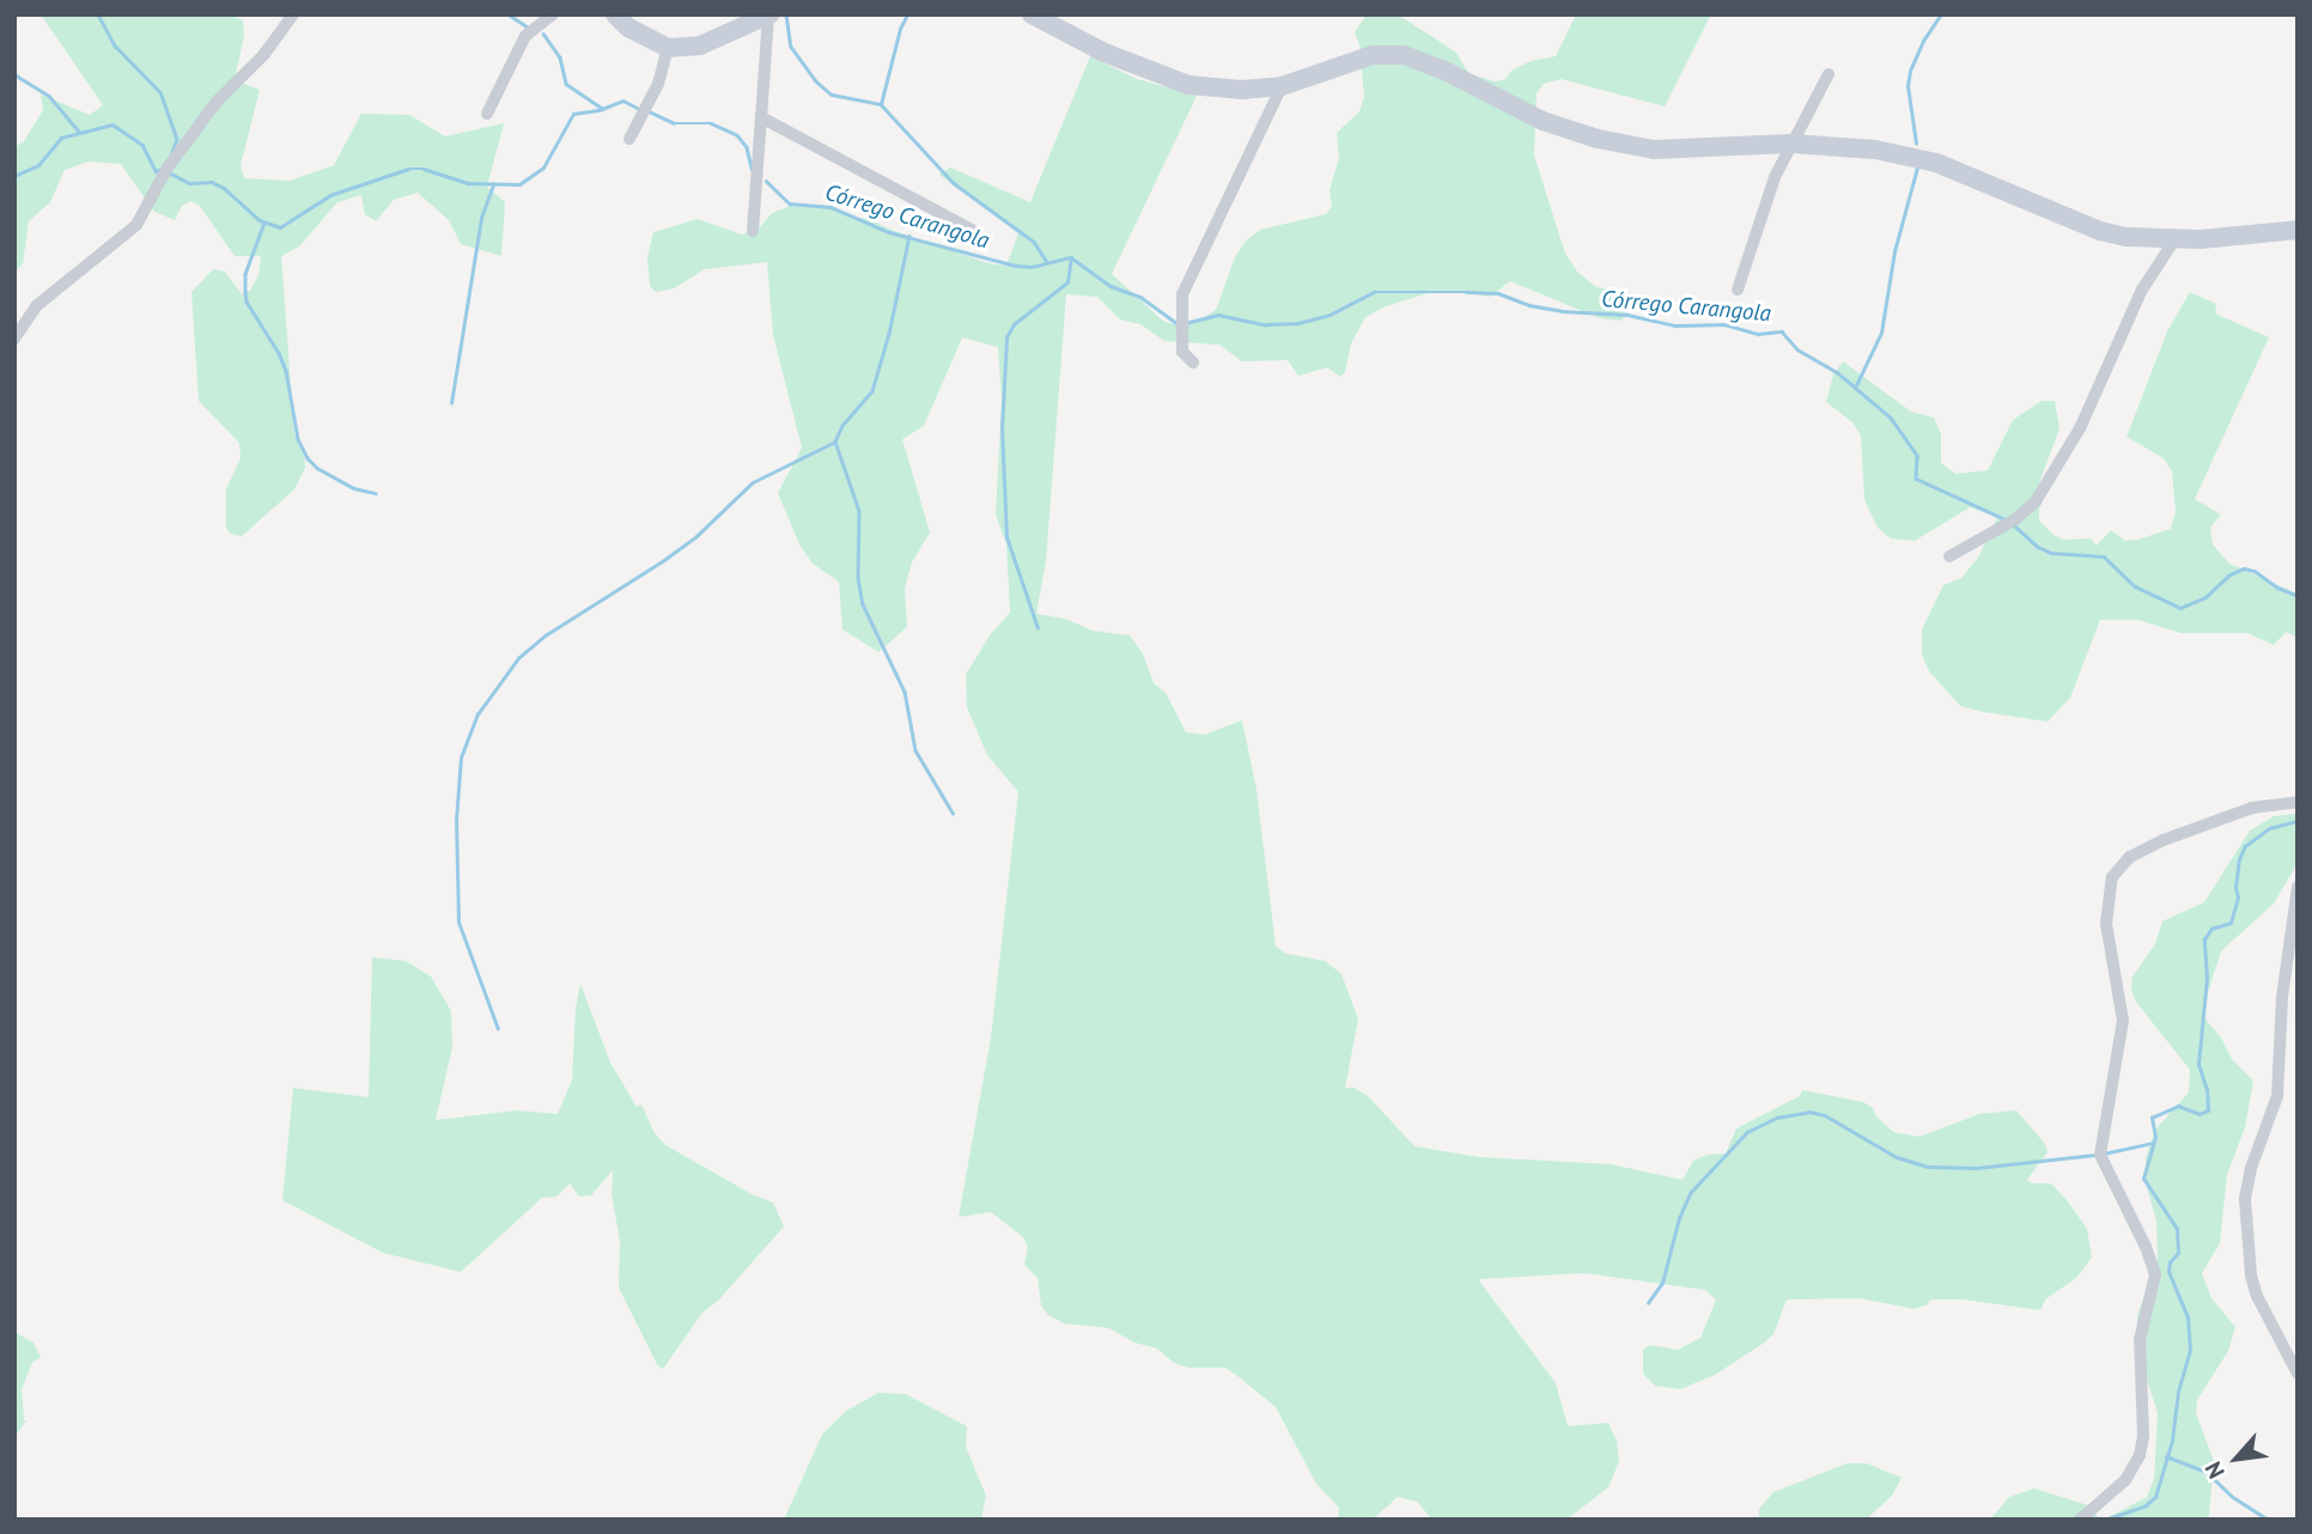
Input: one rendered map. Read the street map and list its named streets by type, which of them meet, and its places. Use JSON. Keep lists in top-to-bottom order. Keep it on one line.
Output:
{"water":["Córrego Carangola"],"north":"bottom left"}
